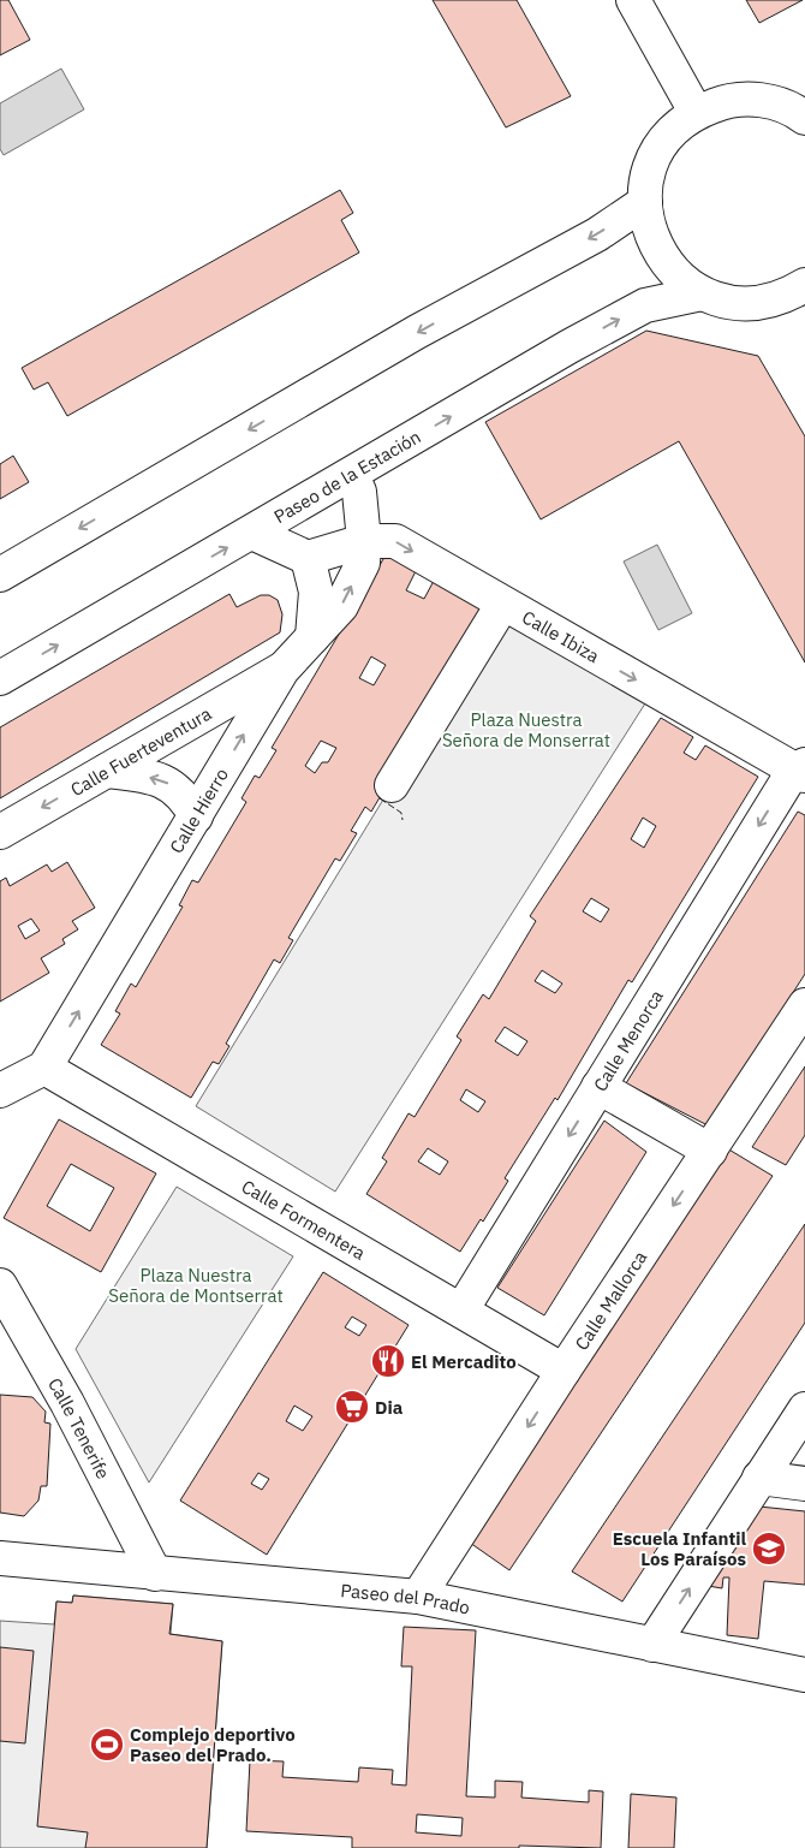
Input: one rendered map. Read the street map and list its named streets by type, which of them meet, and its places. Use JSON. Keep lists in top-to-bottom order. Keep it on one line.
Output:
{"streets":{"street":["Paseo de la Estación","Calle Ibiza","Calle Fuerteventura","Calle Hierro","Calle Menorca","Calle Formentera","Calle Mallorca","Calle Tenerife","Paseo del Prado"]},"crossings":[["Paseo de la Estación","Calle Hierro"],["Calle Ibiza","Calle Hierro"],["Calle Ibiza","Calle Menorca"],["Calle Fuerteventura","Calle Hierro"],["Calle Hierro","Calle Formentera"],["Calle Menorca","Calle Formentera"],["Calle Formentera","Calle Mallorca"],["Calle Mallorca","Paseo del Prado"],["Calle Tenerife","Paseo del Prado"]],"one_way":["Calle Ibiza","Calle Fuerteventura","Calle Menorca"],"parks":["Plaza Nuestra Señora de Monserrat","Plaza Nuestra Señora de Montserrat"],"places":{"restaurant":["El Mercadito"],"supermarket":["Dia"],"school or university":["Escuela Infantil Los Paraísos"],"sports":["Complejo deportivo Paseo del Prado."]}}
